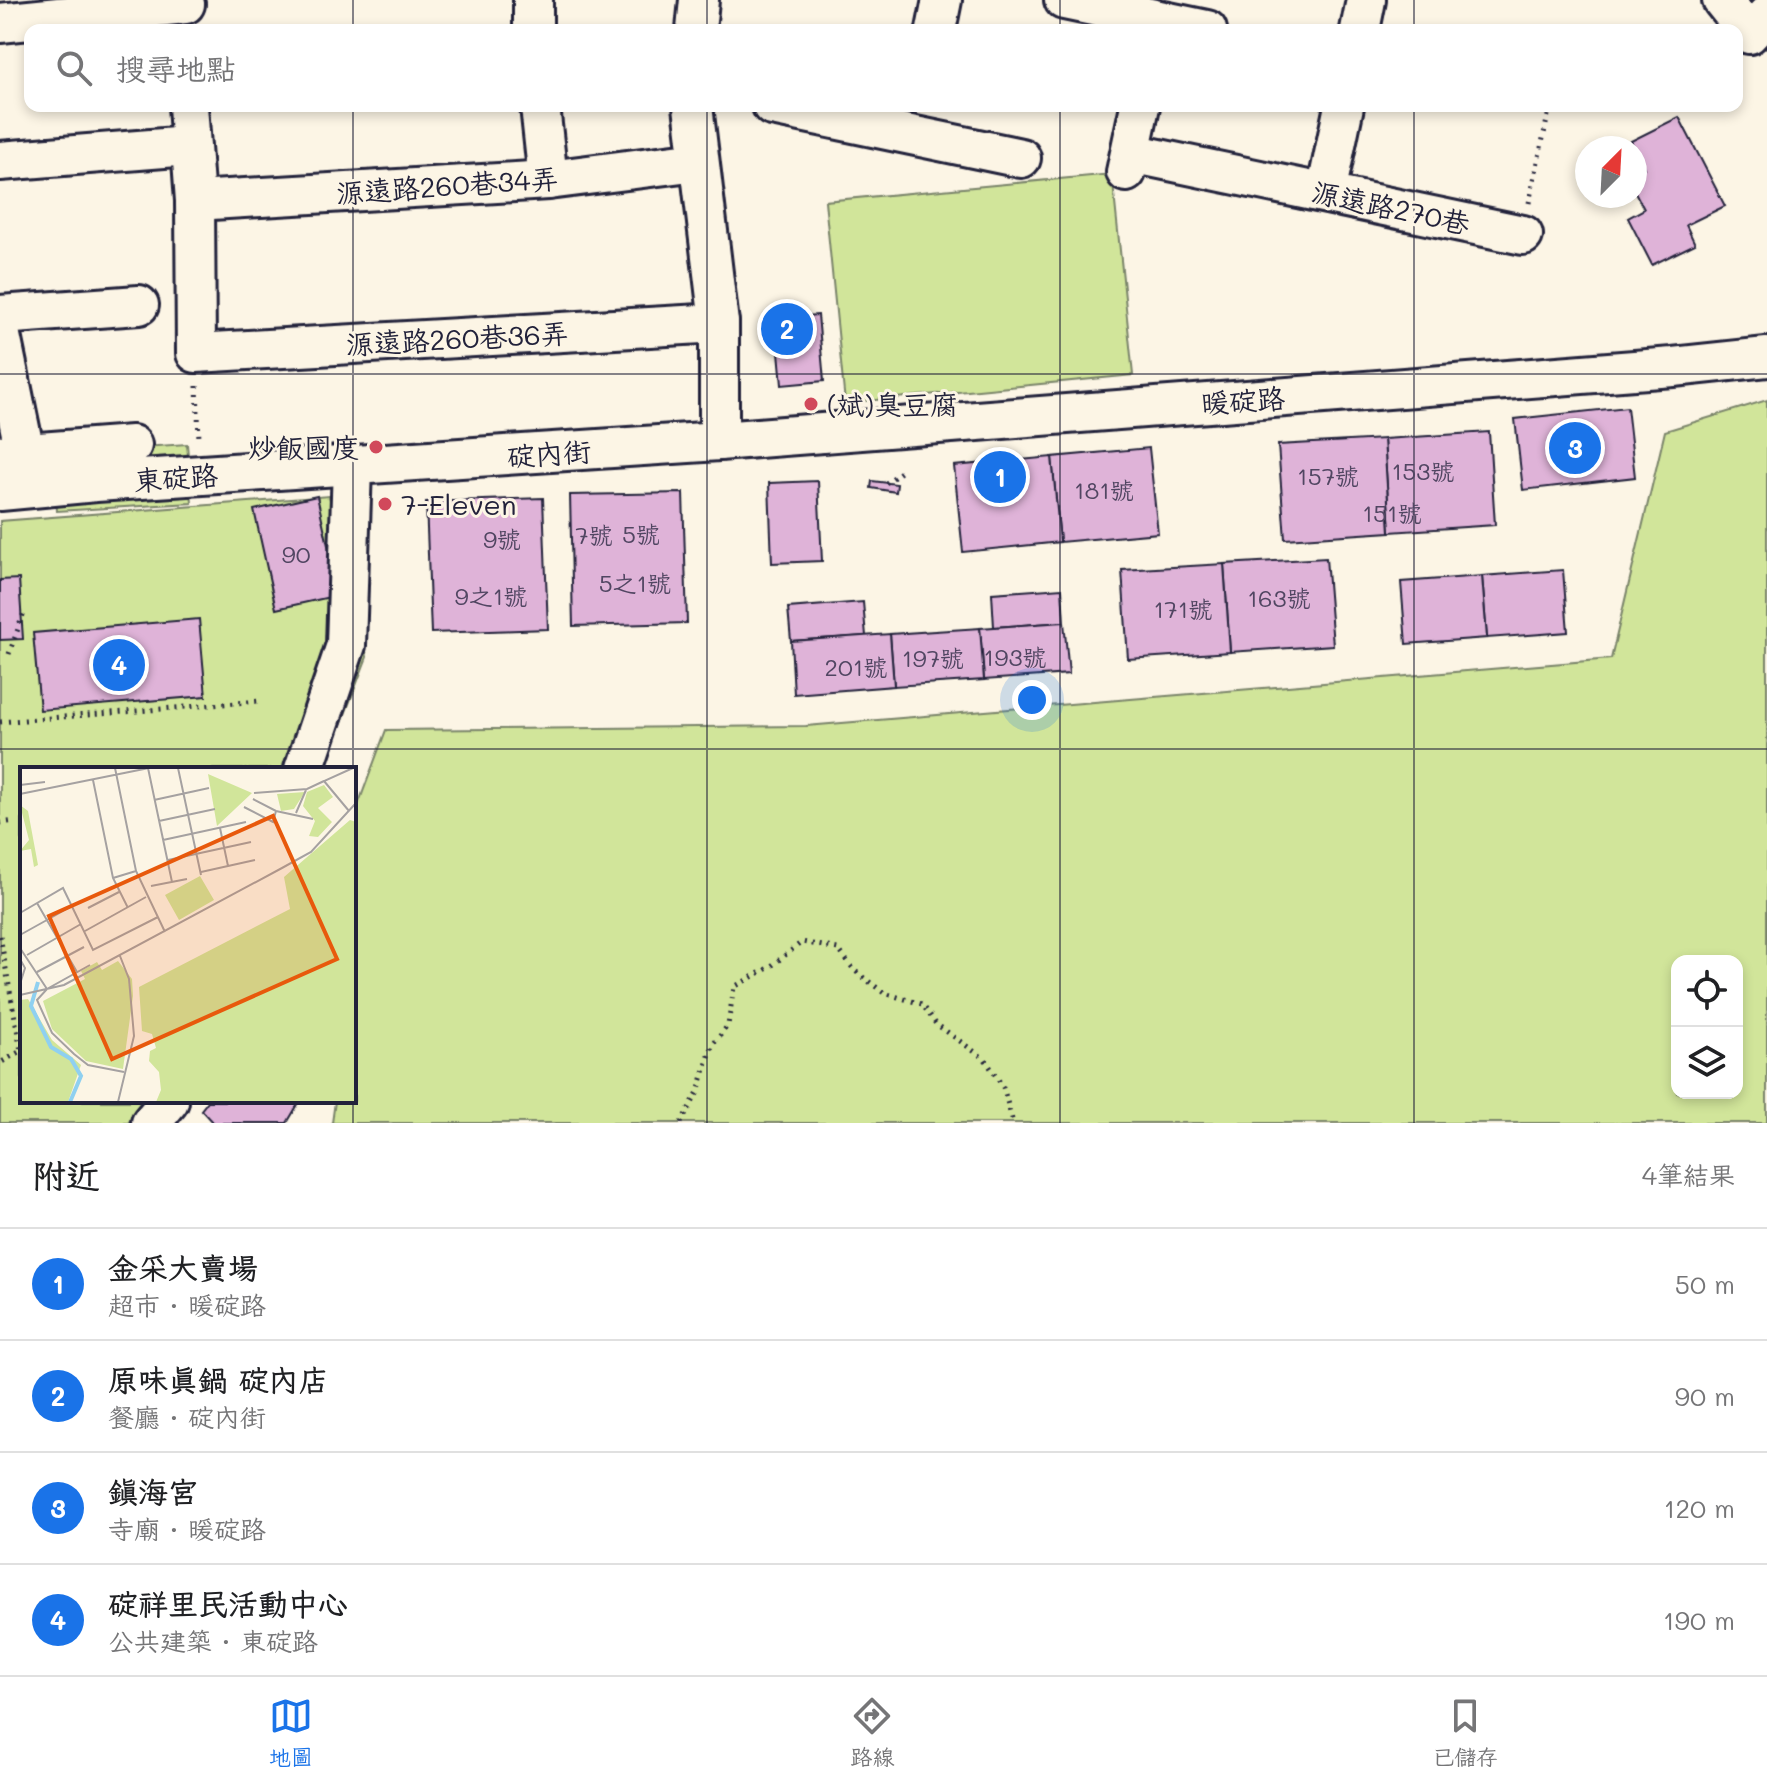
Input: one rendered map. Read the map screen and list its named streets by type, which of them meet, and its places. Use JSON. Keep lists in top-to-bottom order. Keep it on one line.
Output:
{"streets":{"street":["源遠路260巷34弄","源遠路270巷","源遠路260巷36弄","暖碇路","碇內街","東碇路"]},"crossings":[["暖碇路","碇內街"],["碇內街","東碇路"]],"places":["(斌)臭豆腐","炒飯國度","7-Eleven"],"house_numbers":["153號","157號","181號","151號","5號","7號","9號","90","5之1號","9之1號","163號","171號","193號","197號","201號"],"north":"top right","page":{"search":"搜尋地點","pins":["2","3","1","4"],"heading":["附近","4筆結果"],"list":[{"mark":"1","name":"金采大賣場","note":"超市 · 暖碇路","value":"50 m"},{"mark":"2","name":"原味真鍋 碇內店","note":"餐廳 · 碇內街","value":"90 m"},{"mark":"3","name":"鎮海宮","note":"寺廟 · 暖碇路","value":"120 m"},{"mark":"4","name":"碇祥里民活動中心","note":"公共建築 · 東碇路","value":"190 m"}],"nav":["地圖","路線","已儲存"]}}
